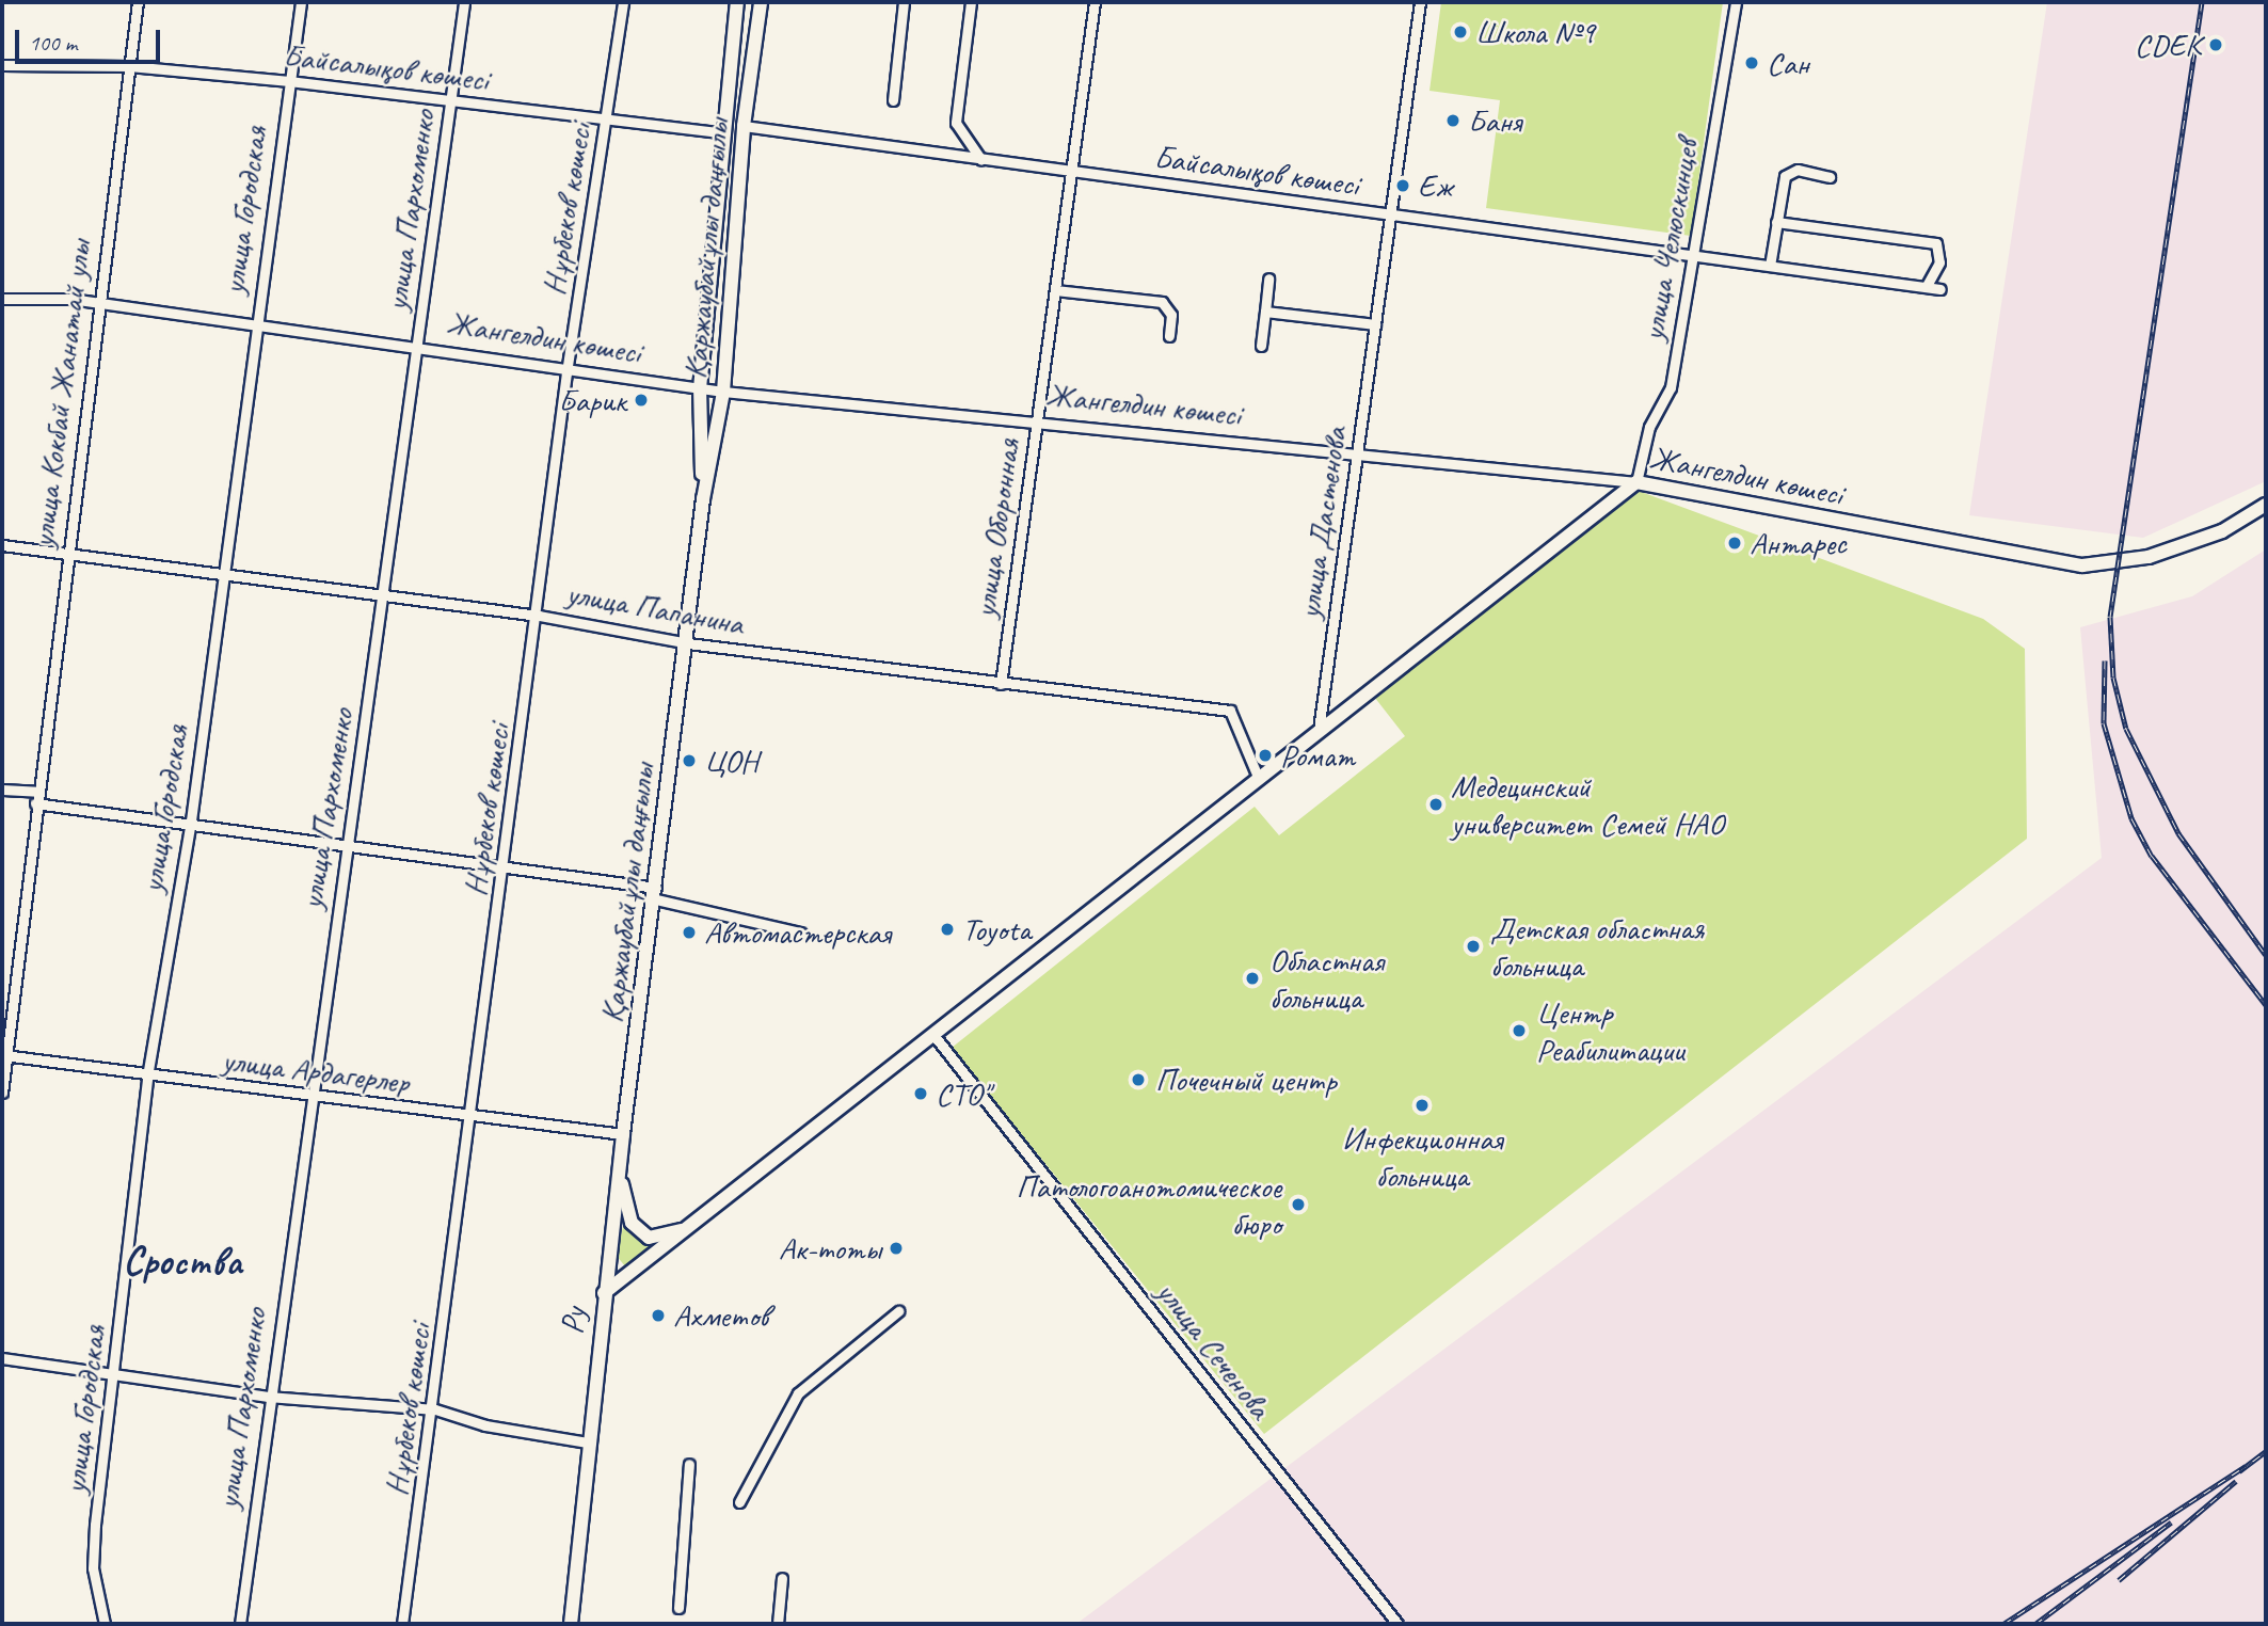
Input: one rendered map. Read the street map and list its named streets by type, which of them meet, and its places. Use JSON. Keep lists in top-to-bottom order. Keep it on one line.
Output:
{"streets":{"highway":["Қаржаубайұлы даңғылы","Жангелдин көшесі","Ру"],"street":["Байсалықов көшесі","Нұрбеков көшесі","улица Городская","улица Пархоменко","улица Челюскинцев","улица Кокбай Жанатай улы","улица Дастенова","улица Оборонная","улица Папанина","улица Ардагерлер","улица Сеченова"]},"crossings":[["Байсалықов көшесі","Нұрбеков көшесі"],["Байсалықов көшесі","улица Городская"],["Байсалықов көшесі","улица Пархоменко"],["Байсалықов көшесі","улица Челюскинцев"],["Байсалықов көшесі","Қаржаубайұлы даңғылы"],["Байсалықов көшесі","улица Кокбай Жанатай улы"],["Байсалықов көшесі","улица Дастенова"],["Байсалықов көшесі","улица Оборонная"],["Нұрбеков көшесі","Жангелдин көшесі"],["Нұрбеков көшесі","улица Папанина"],["Нұрбеков көшесі","улица Ардагерлер"],["улица Городская","Жангелдин көшесі"],["улица Городская","улица Папанина"],["улица Городская","улица Ардагерлер"],["улица Пархоменко","Жангелдин көшесі"],["улица Пархоменко","улица Папанина"],["улица Пархоменко","улица Ардагерлер"],["улица Челюскинцев","Жангелдин көшесі"],["Қаржаубайұлы даңғылы","Жангелдин көшесі"],["Қаржаубайұлы даңғылы","улица Папанина"],["Қаржаубайұлы даңғылы","улица Ардагерлер"],["Қаржаубайұлы даңғылы","Ру"],["Жангелдин көшесі","улица Кокбай Жанатай улы"],["Жангелдин көшесі","улица Дастенова"],["Жангелдин көшесі","улица Оборонная"],["улица Кокбай Жанатай улы","улица Папанина"],["улица Кокбай Жанатай улы","улица Ардагерлер"],["улица Оборонная","улица Папанина"]],"districts":["Сроства"],"places":["Школа №9","CDEK","Сан","Баня","Еж","Барик","Антарес","Ромат","ЦОН","Медецинский университет Семей НАО","Toyota","Автомастерская","Детская областная больница","Областная больница","Центр Реабилитации","Почечный центр","СТО\"","Инфекционная больница","Патологоанотомическое бюро","Ак-тоты","Ахметов"],"scale_bar":"100 m"}
